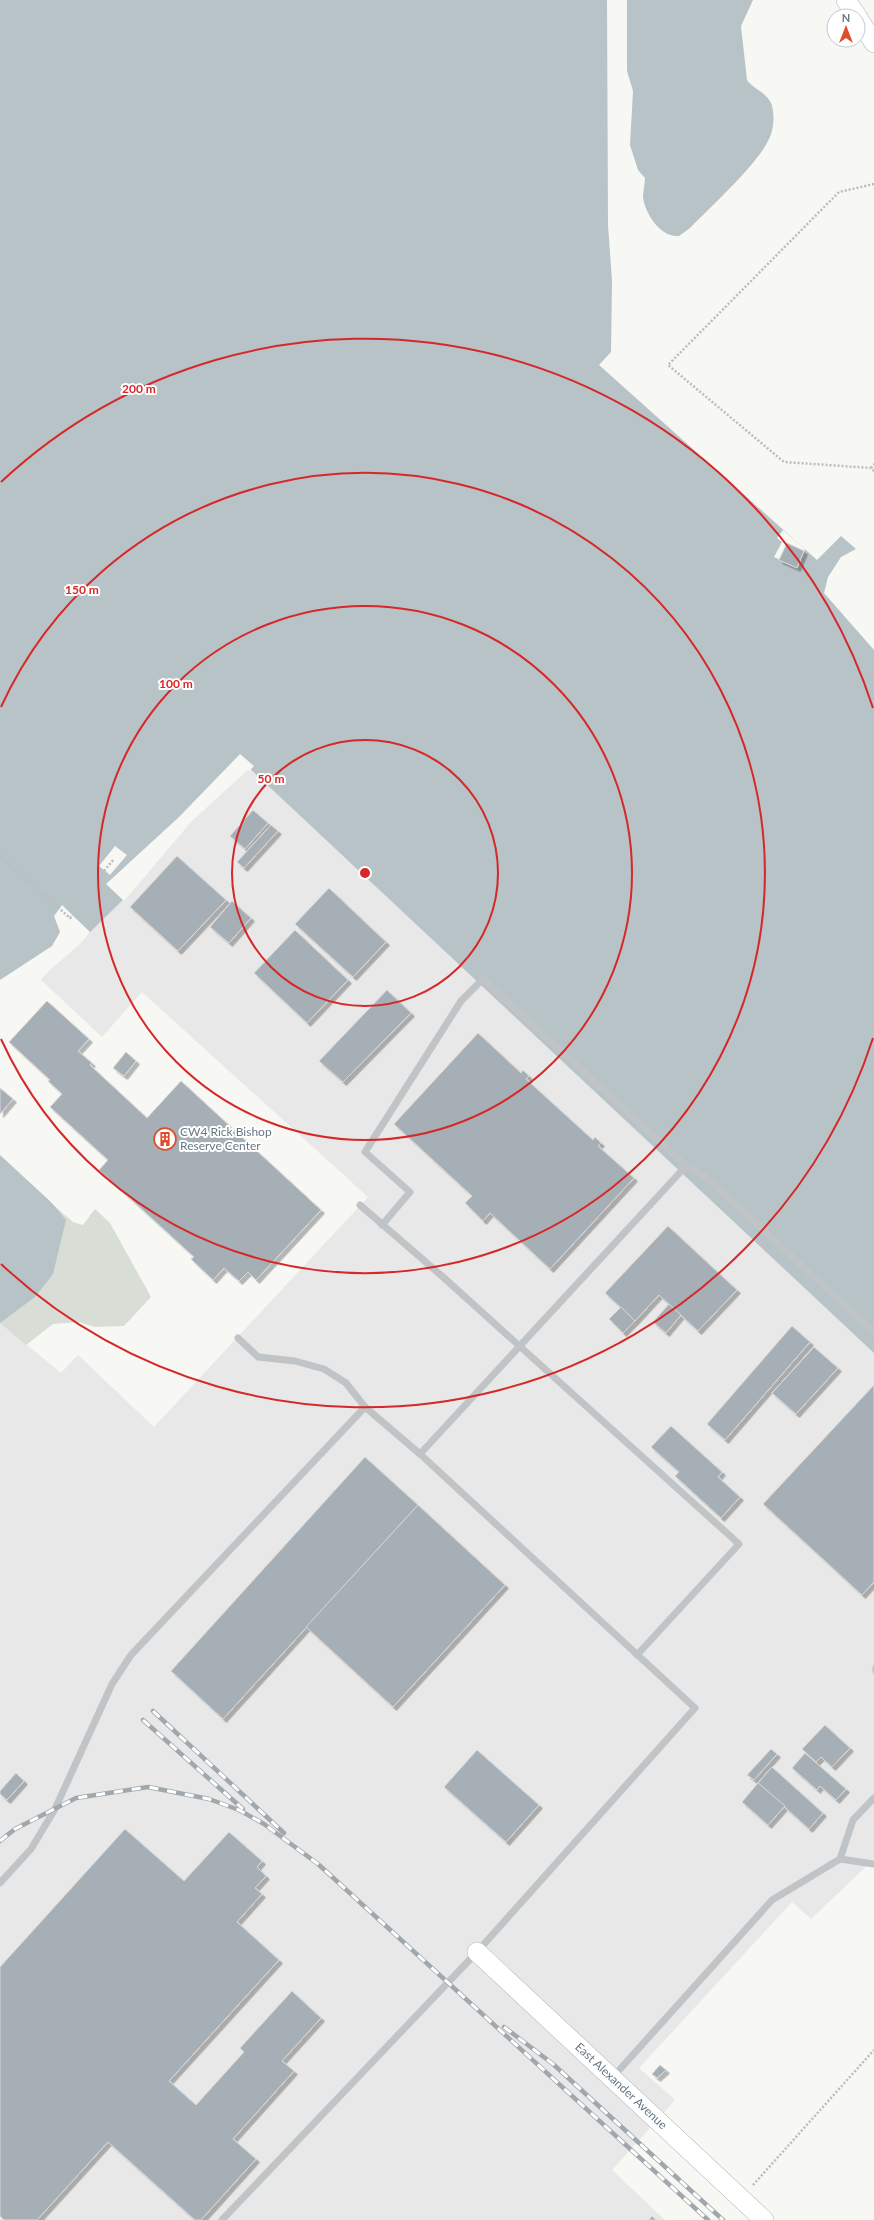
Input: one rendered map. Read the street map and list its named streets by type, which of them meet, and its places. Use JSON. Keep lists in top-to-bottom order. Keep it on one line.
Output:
{"streets":{"street":["East Alexander Avenue"]},"places":{"building":["CW4 Rick Bishop Reserve Center"]},"north":"top","rings":["200 m","150 m","100 m","50 m"]}
